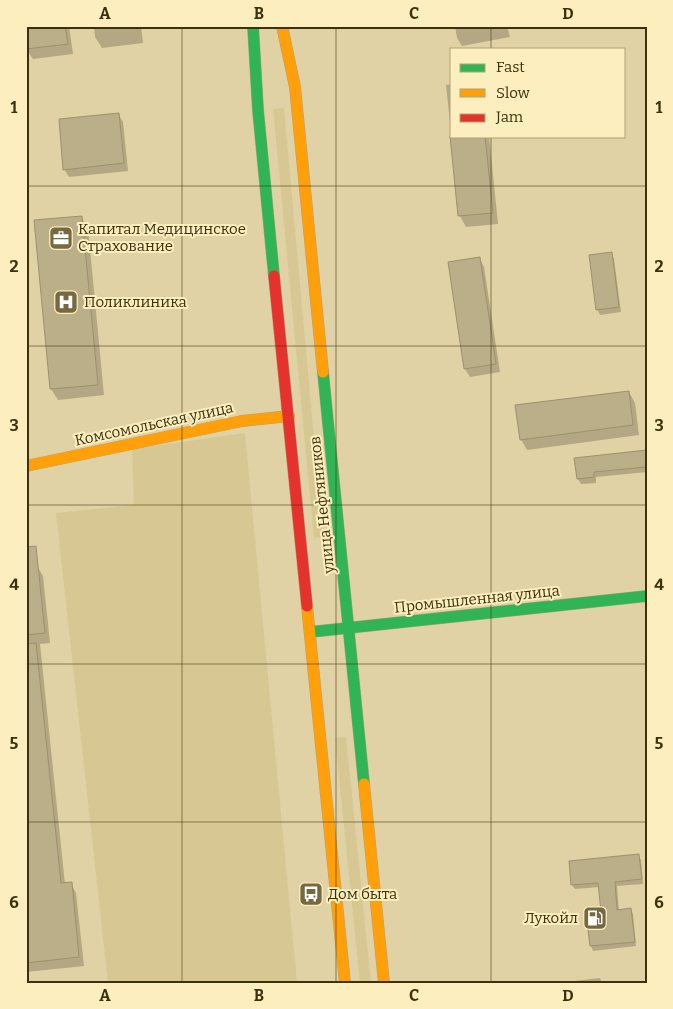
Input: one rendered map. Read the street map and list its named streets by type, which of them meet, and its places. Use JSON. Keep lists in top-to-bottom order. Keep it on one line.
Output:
{"streets":{"main road":["Комсомольская улица","улица Нефтяников","Промышленная улица"]},"crossings":[["Комсомольская улица","улица Нефтяников"],["улица Нефтяников","Промышленная улица"]],"places":{"office":["Капитал Медицинское Страхование"],"hospital":["Поликлиника"],"bus stop":["Дом быта"],"fuel station":["Лукойл"]},"legend":["Fast","Slow","Jam"],"grid":{"columns":["A","B","C","D"],"rows":["1","2","3","4","5","6"]}}
